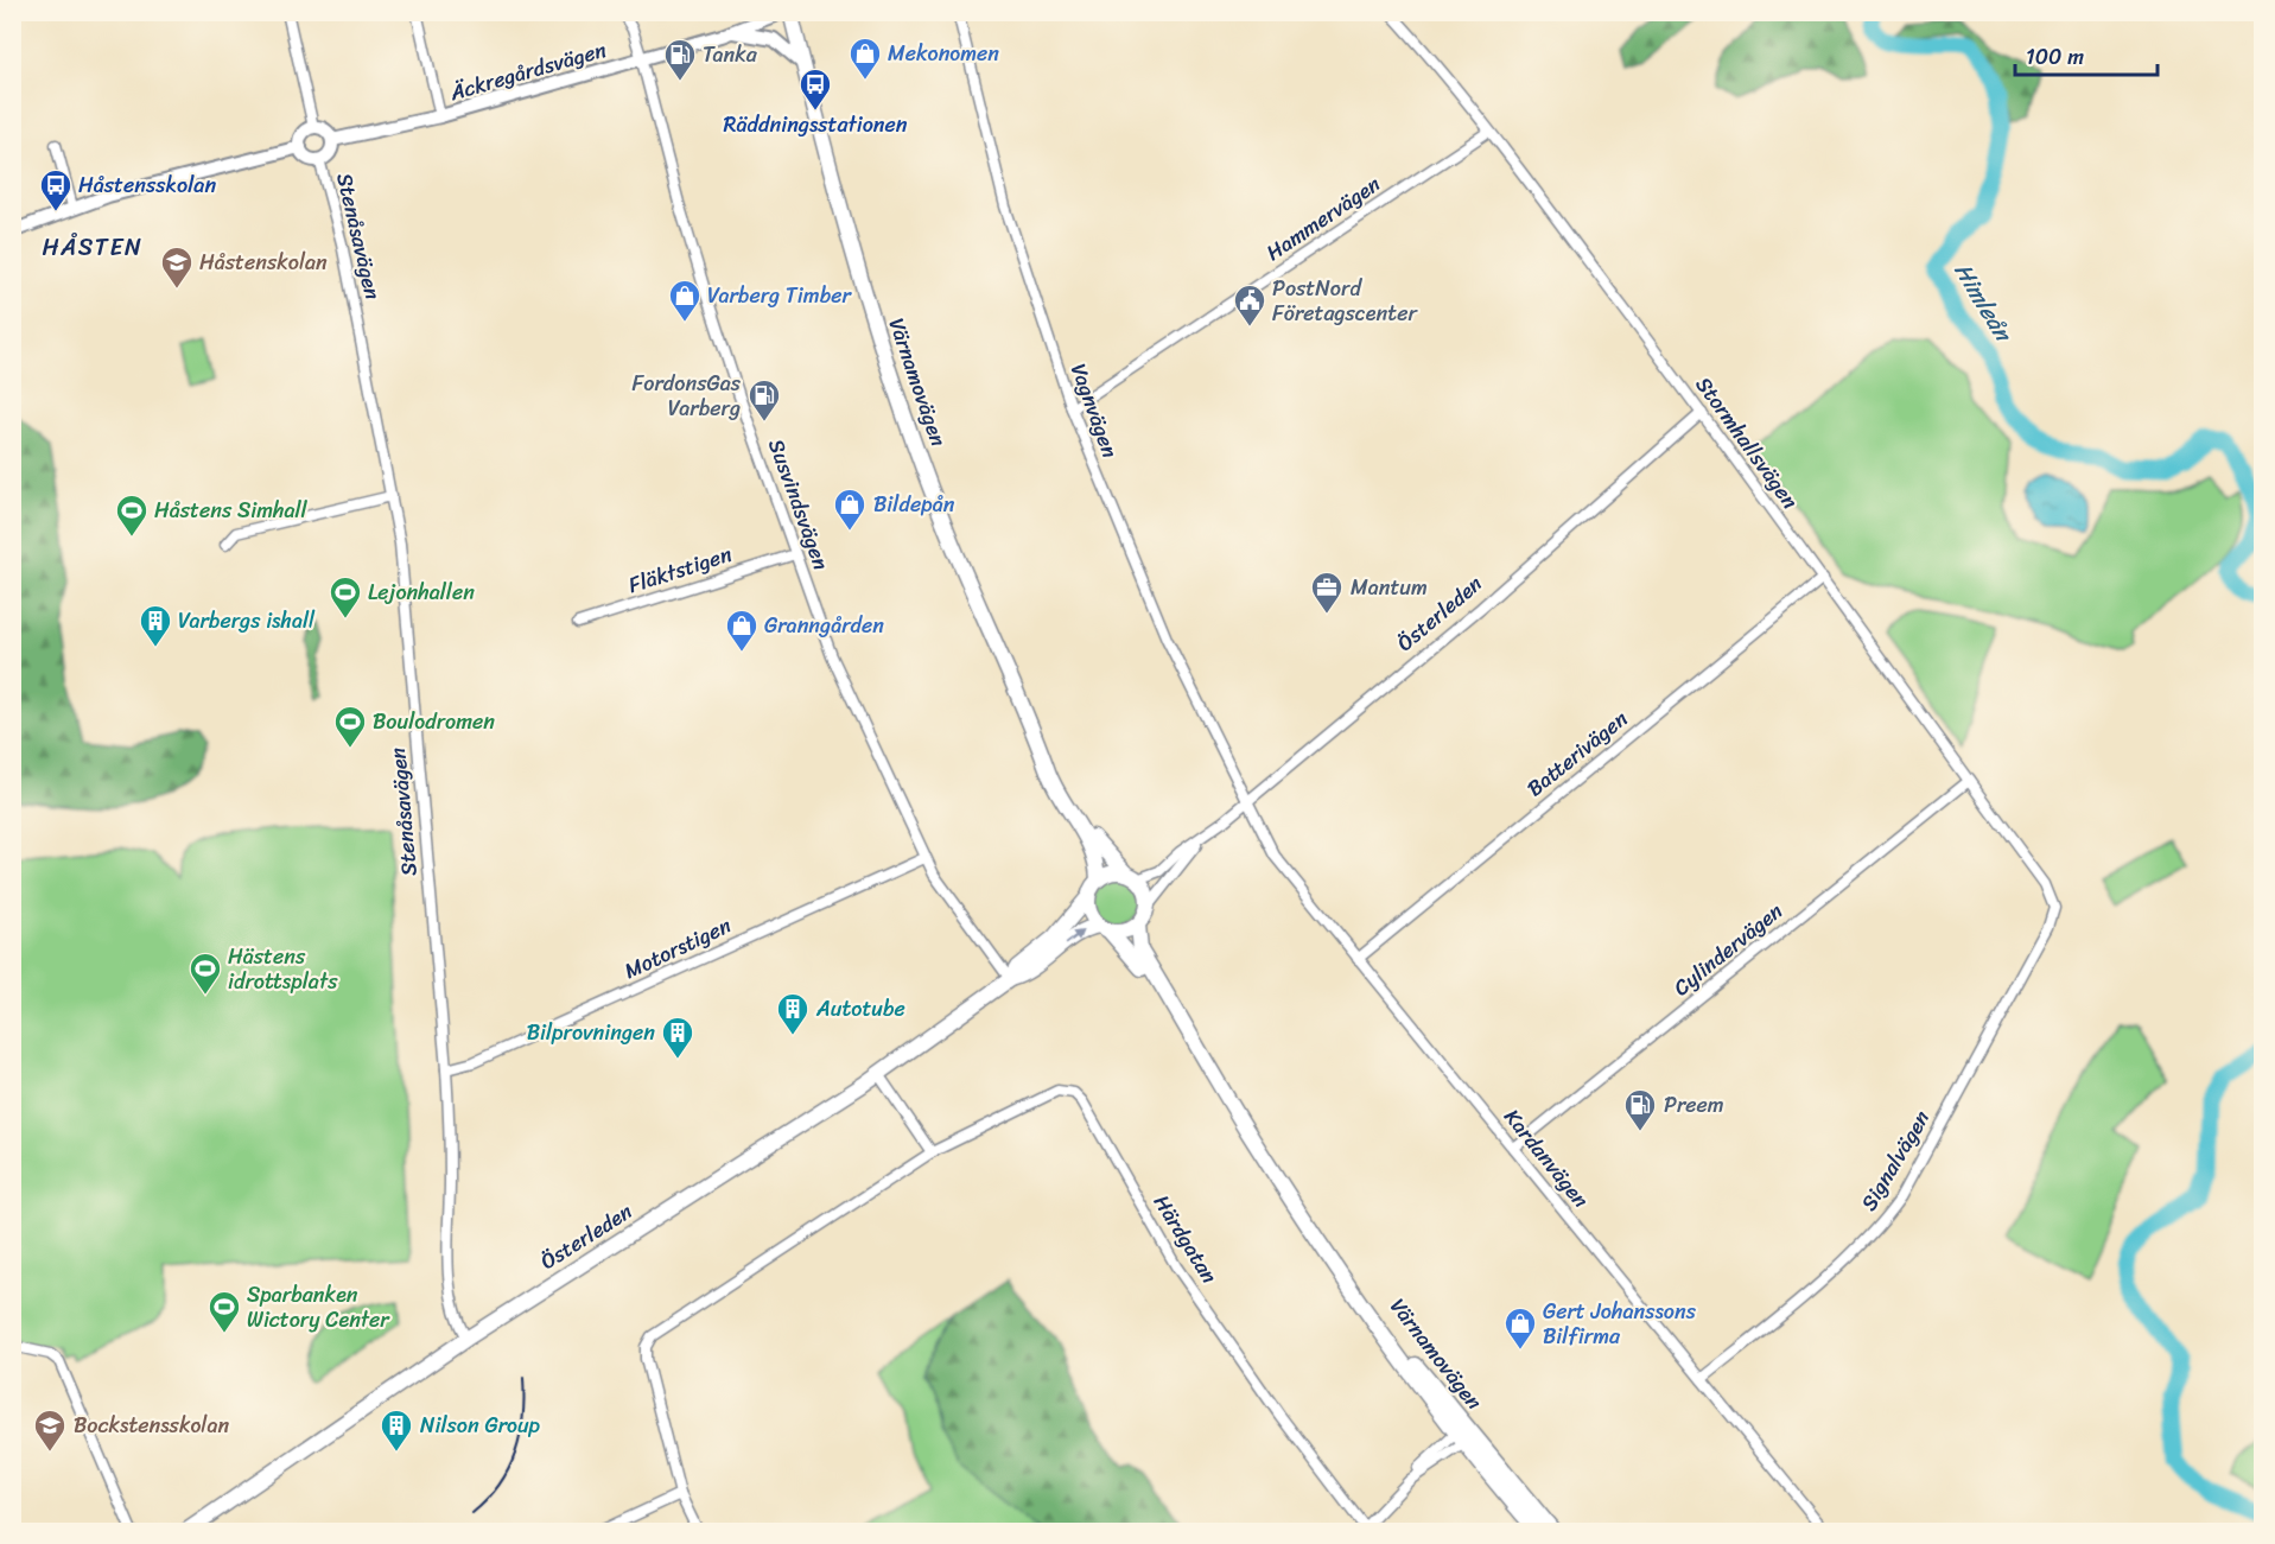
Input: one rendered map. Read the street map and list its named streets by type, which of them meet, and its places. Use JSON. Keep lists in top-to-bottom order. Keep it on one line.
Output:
{"streets":{"main road":["Värnamovägen","Österleden"],"street":["Äckregårdsvägen","Hammervägen","Stenåsavägen","Vagnvägen","Stormhallsvägen","Susvindsvägen","Fläktstigen","Batterivägen","Motorstigen","Cylindervägen","Kardanvägen","Signalvägen","Härdgatan"]},"crossings":[["Äckregårdsvägen","Stenåsavägen"],["Äckregårdsvägen","Värnamovägen"],["Äckregårdsvägen","Susvindsvägen"],["Hammervägen","Vagnvägen"],["Hammervägen","Stormhallsvägen"],["Stenåsavägen","Österleden"],["Stenåsavägen","Motorstigen"],["Värnamovägen","Österleden"],["Vagnvägen","Österleden"],["Vagnvägen","Kardanvägen"],["Stormhallsvägen","Österleden"],["Stormhallsvägen","Batterivägen"],["Stormhallsvägen","Cylindervägen"],["Stormhallsvägen","Signalvägen"],["Susvindsvägen","Fläktstigen"],["Susvindsvägen","Österleden"],["Susvindsvägen","Motorstigen"],["Österleden","Kardanvägen"],["Batterivägen","Kardanvägen"],["Cylindervägen","Kardanvägen"],["Kardanvägen","Signalvägen"]],"districts":["HÅSTEN"],"water":["Himleån"],"places":{"shop":["Mekonomen","Varberg Timber","Bildepån","Granngården","Gert Johanssons Bilfirma"],"fuel station":["Tanka","FordonsGas Varberg","Preem"],"bus stop":["Räddningsstationen","Håstensskolan"],"school or university":["Håstenskolan","Bockstensskolan"],"public building":["PostNord Företagscenter"],"sports":["Håstens Simhall","Lejonhallen","Boulodromen","Hästens idrottsplats","Sparbanken Wictory Center"],"office":["Mantum"],"building":["Varbergs ishall","Autotube","Bilprovningen","Nilson Group"]},"scale_bar":"100 m"}
